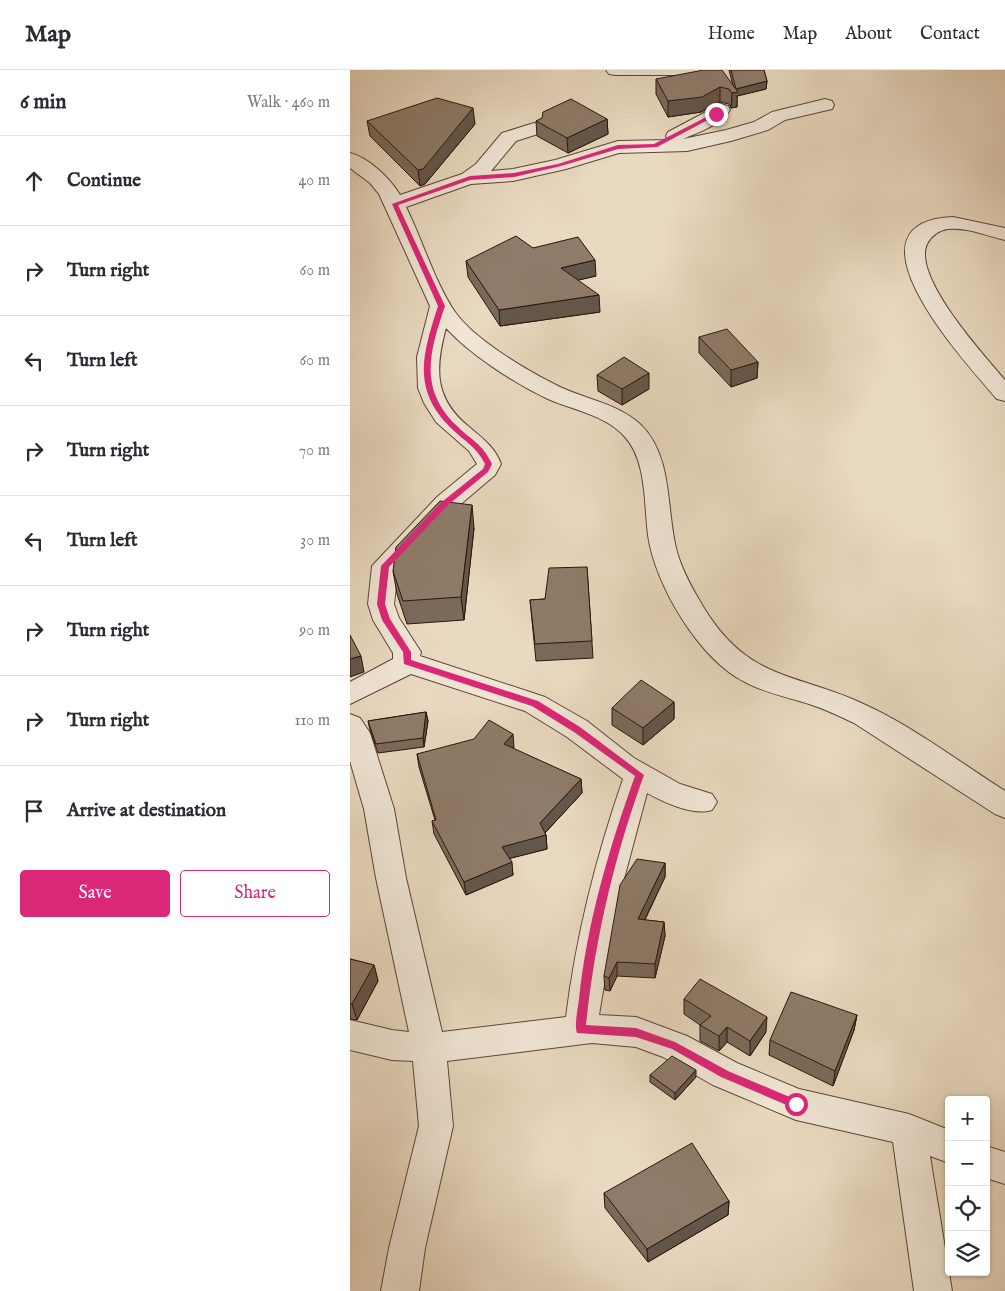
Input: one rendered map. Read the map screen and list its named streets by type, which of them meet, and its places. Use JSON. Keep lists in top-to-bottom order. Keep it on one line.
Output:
{"page":{"header":"Map","nav":["Home","Map","About","Contact"],"heading":["6 min","Walk · 460 m"],"list":[["Continue","40 m"],["Turn right","60 m"],["Turn left","60 m"],["Turn right","70 m"],["Turn left","30 m"],["Turn right","90 m"],["Turn right","110 m"],"Arrive at destination"],"buttons":["Save","Share"],"map_buttons":["+","−"]}}
